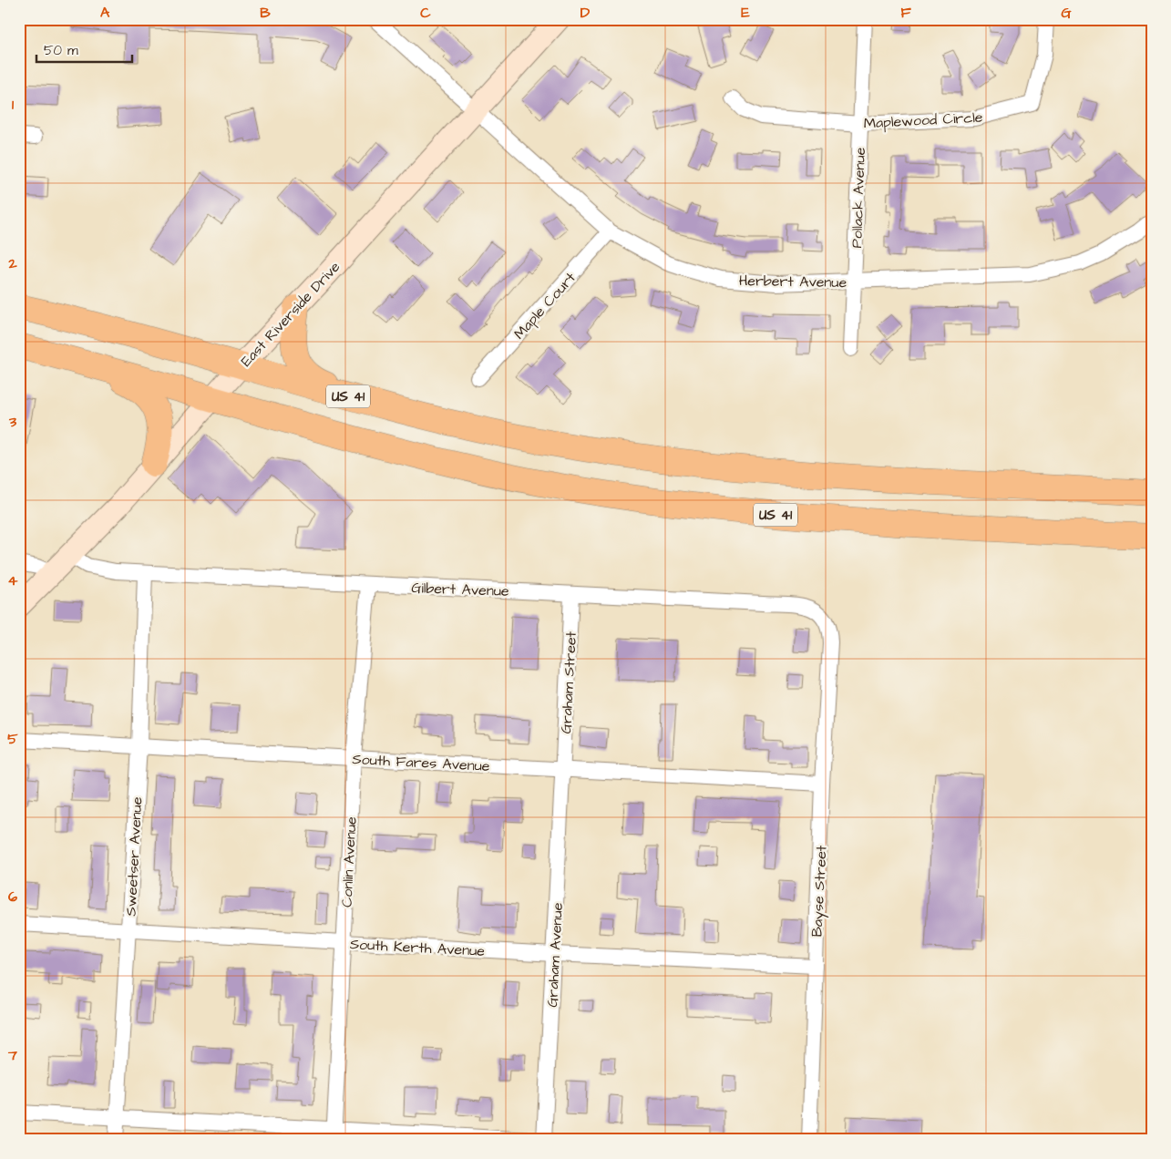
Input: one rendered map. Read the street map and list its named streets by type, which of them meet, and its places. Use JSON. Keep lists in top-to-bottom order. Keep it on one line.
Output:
{"streets":{"highway":["US 41"],"street":["Maplewood Circle","Pollack Avenue","Herbert Avenue","Maple Court","East Riverside Drive","Gilbert Avenue","Graham Street","South Fares Avenue","Sweetser Avenue","Conlin Avenue","Bayse Street","South Kerth Avenue","Graham Avenue"]},"crossings":[["Maplewood Circle","Pollack Avenue"],["Pollack Avenue","Herbert Avenue"],["Herbert Avenue","Maple Court"],["Herbert Avenue","East Riverside Drive"],["East Riverside Drive","US 41"],["East Riverside Drive","Gilbert Avenue"],["Gilbert Avenue","Graham Street"],["Gilbert Avenue","Sweetser Avenue"],["Gilbert Avenue","Conlin Avenue"],["Gilbert Avenue","Bayse Street"],["Graham Street","South Fares Avenue"],["Graham Street","Graham Avenue"],["South Fares Avenue","Sweetser Avenue"],["South Fares Avenue","Conlin Avenue"],["South Fares Avenue","Bayse Street"],["South Fares Avenue","Graham Avenue"],["Sweetser Avenue","South Kerth Avenue"],["Conlin Avenue","South Kerth Avenue"],["Bayse Street","South Kerth Avenue"],["South Kerth Avenue","Graham Avenue"]],"scale_bar":"50 m","grid":{"columns":["A","B","C","D","E","F","G"],"rows":["1","2","3","4","5","6","7"]}}
